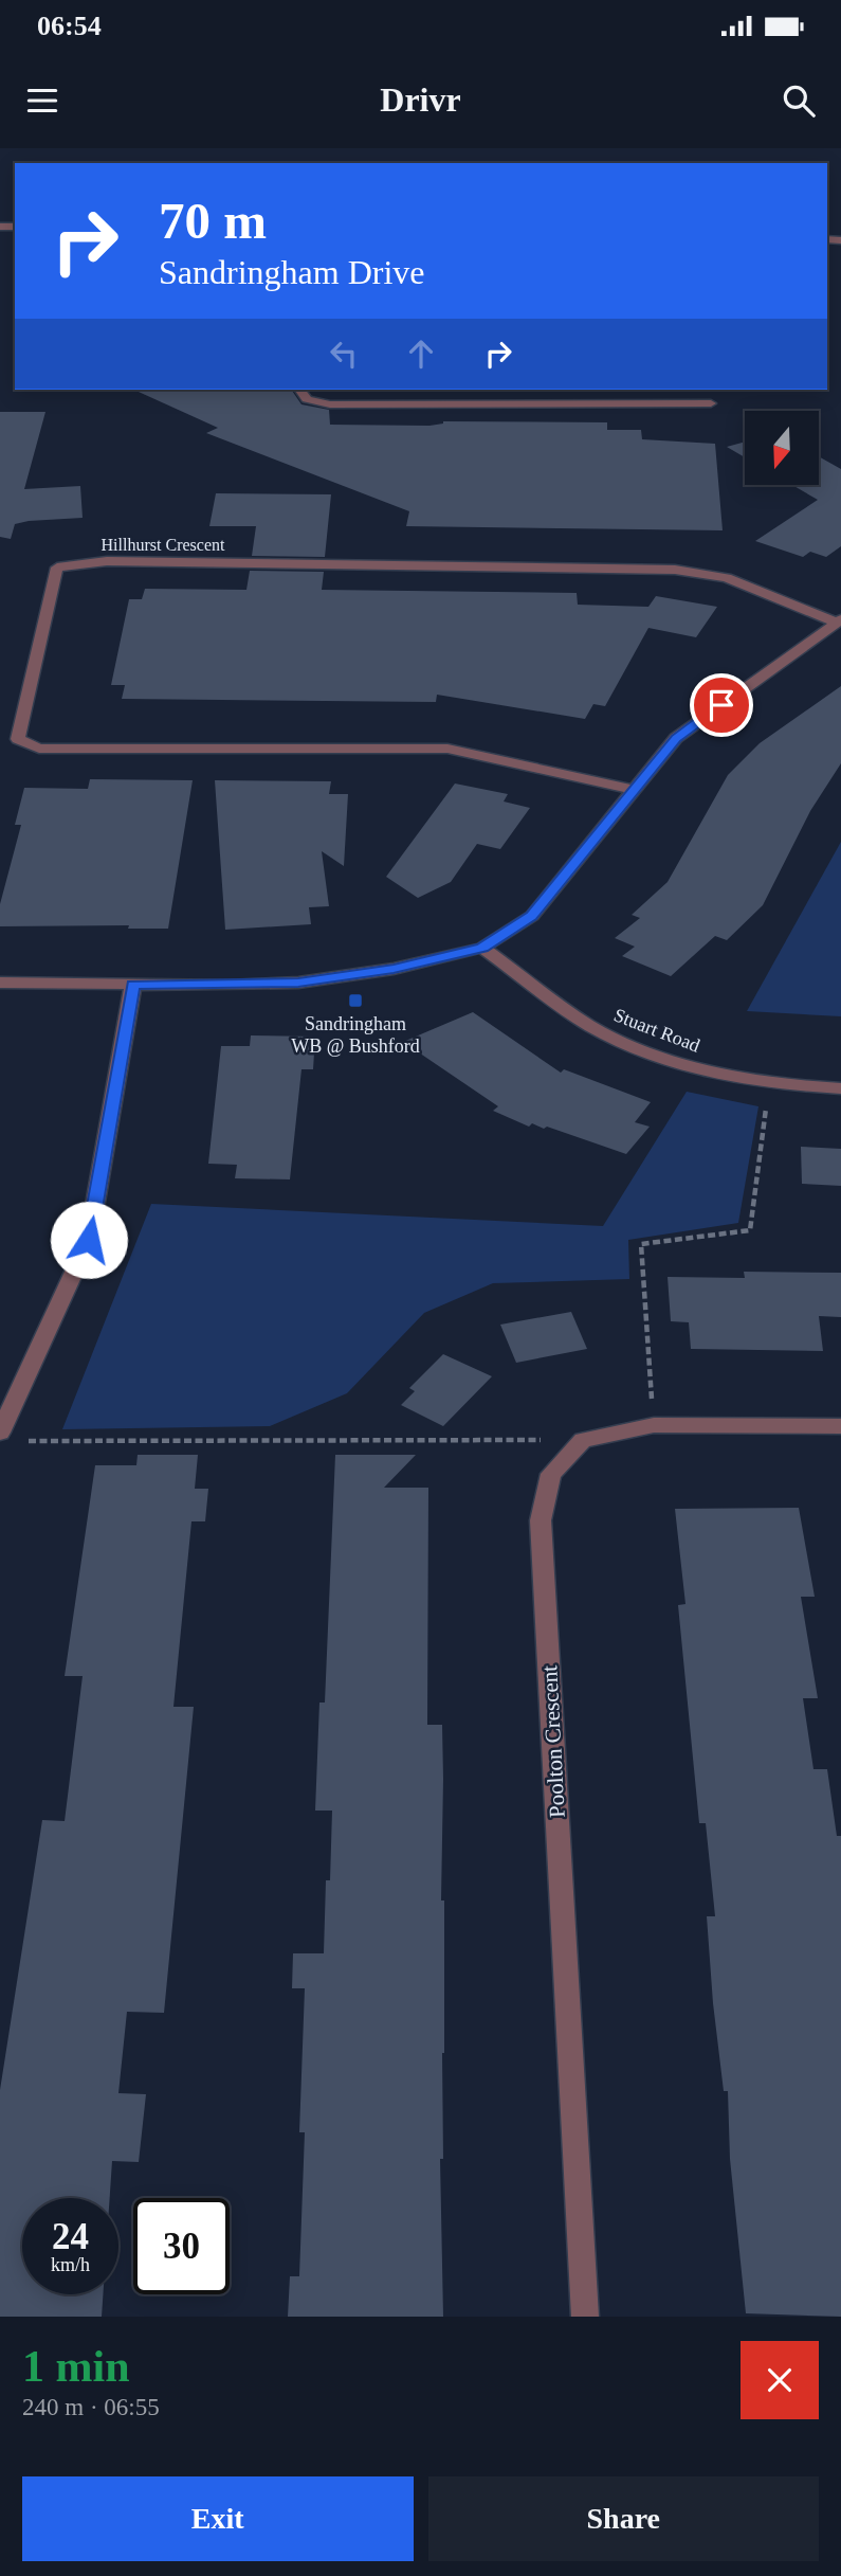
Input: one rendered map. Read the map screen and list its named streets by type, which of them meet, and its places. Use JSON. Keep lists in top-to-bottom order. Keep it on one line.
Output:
{"streets":{"street":["Hillhurst Crescent","Stuart Road","Poolton Crescent"]},"places":{"transit":["Sandringham WB @ Bushford"]},"north":"bottom","page":{"status":"06:54","header":"Drivr","turn":["70 m","Sandringham Drive"],"speed":"24 km/h","limit":"30","heading":["1 min","240 m · 06:55"],"buttons":["Exit","Share"]}}
